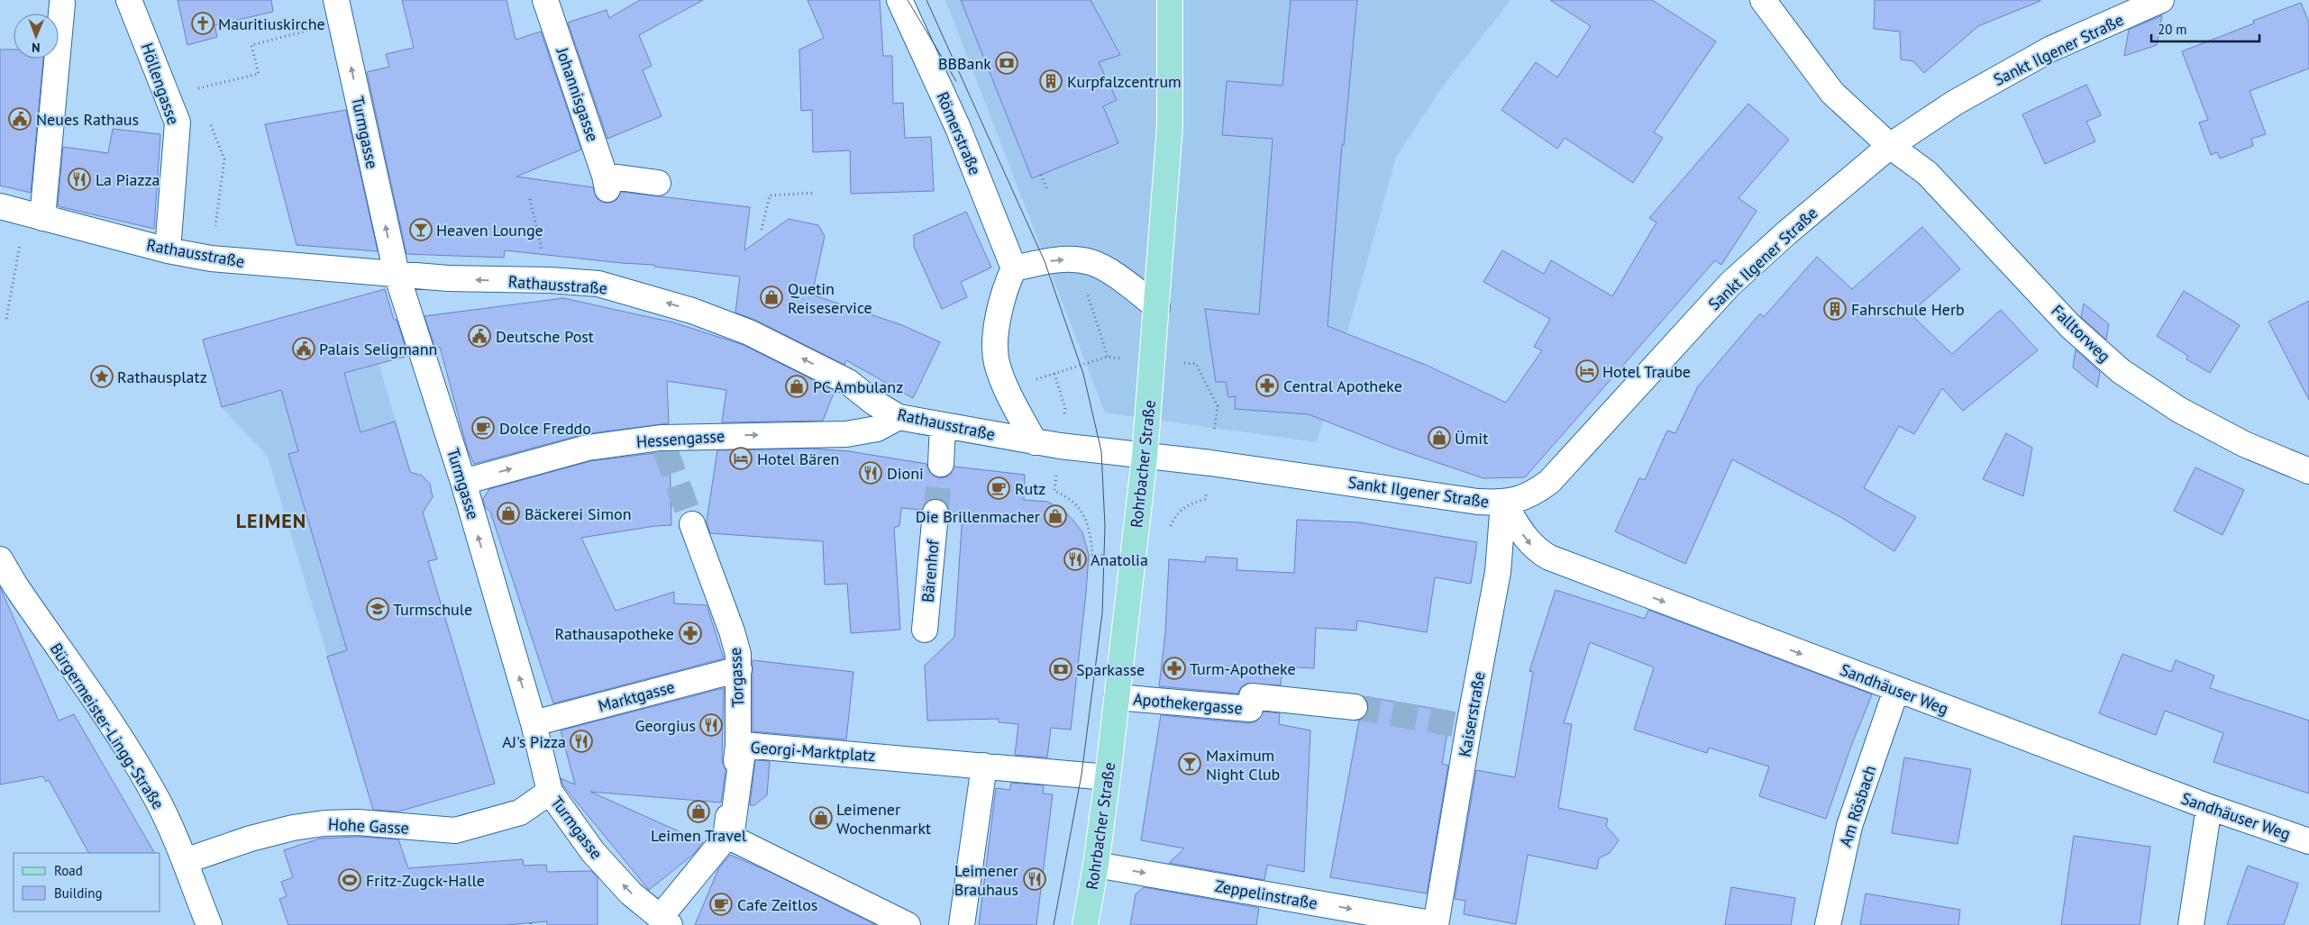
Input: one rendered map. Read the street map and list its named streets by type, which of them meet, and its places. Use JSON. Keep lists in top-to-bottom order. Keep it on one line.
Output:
{"streets":{"main road":["Rohrbacher Straße"],"street":["Sankt Ilgener Straße","Höllengasse","Johannisgasse","Turmgasse","Römerstraße","Rathausstraße","Falltorweg","Hessengasse","Bärenhof","Torgasse","Sandhäuser Weg","Marktgasse","Apothekergasse","Kaiserstraße","Bürgermeister-Lingg-Straße","Georgi-Marktplatz","Am Rösbach","Hohe Gasse","Zeppelinstraße"]},"crossings":[["Sankt Ilgener Straße","Rathausstraße"],["Sankt Ilgener Straße","Falltorweg"],["Sankt Ilgener Straße","Rohrbacher Straße"],["Sankt Ilgener Straße","Sandhäuser Weg"],["Sankt Ilgener Straße","Kaiserstraße"],["Höllengasse","Rathausstraße"],["Turmgasse","Rathausstraße"],["Turmgasse","Hessengasse"],["Turmgasse","Torgasse"],["Turmgasse","Marktgasse"],["Turmgasse","Hohe Gasse"],["Rathausstraße","Hessengasse"],["Rathausstraße","Rohrbacher Straße"],["Rohrbacher Straße","Apothekergasse"],["Rohrbacher Straße","Zeppelinstraße"],["Torgasse","Marktgasse"],["Sandhäuser Weg","Kaiserstraße"],["Sandhäuser Weg","Am Rösbach"],["Kaiserstraße","Zeppelinstraße"],["Bürgermeister-Lingg-Straße","Hohe Gasse"]],"one_way":["Turmgasse","Rathausstraße","Hessengasse","Sandhäuser Weg","Zeppelinstraße"],"districts":["LEIMEN"],"places":{"church":["Mauritiuskirche"],"bank":["BBBank","Sparkasse"],"building":["Kurpfalzcentrum","Fahrschule Herb"],"public building":["Neues Rathaus","Deutsche Post","Palais Seligmann"],"restaurant":["La Piazza","Dioni","Anatolia","Georgius","AJ's Pizza","Leimener Brauhaus"],"bar":["Heaven Lounge","Maximum Night Club"],"shop":["Quetin Reiseservice","PC Ambulanz","Ümit","Bäckerei Simon","Die Brillenmacher","Leimen Travel","Leimener Wochenmarkt"],"hotel":["Hotel Traube","Hotel Bären"],"place":["Rathausplatz"],"pharmacy":["Central Apotheke","Rathausapotheke","Turm-Apotheke"],"cafe":["Dolce Freddo","Rutz","Cafe Zeitlos"],"school or university":["Turmschule"],"sports":["Fritz-Zugck-Halle"]},"legend":["Road","Building"],"scale_bar":"20 m","north":"bottom"}
